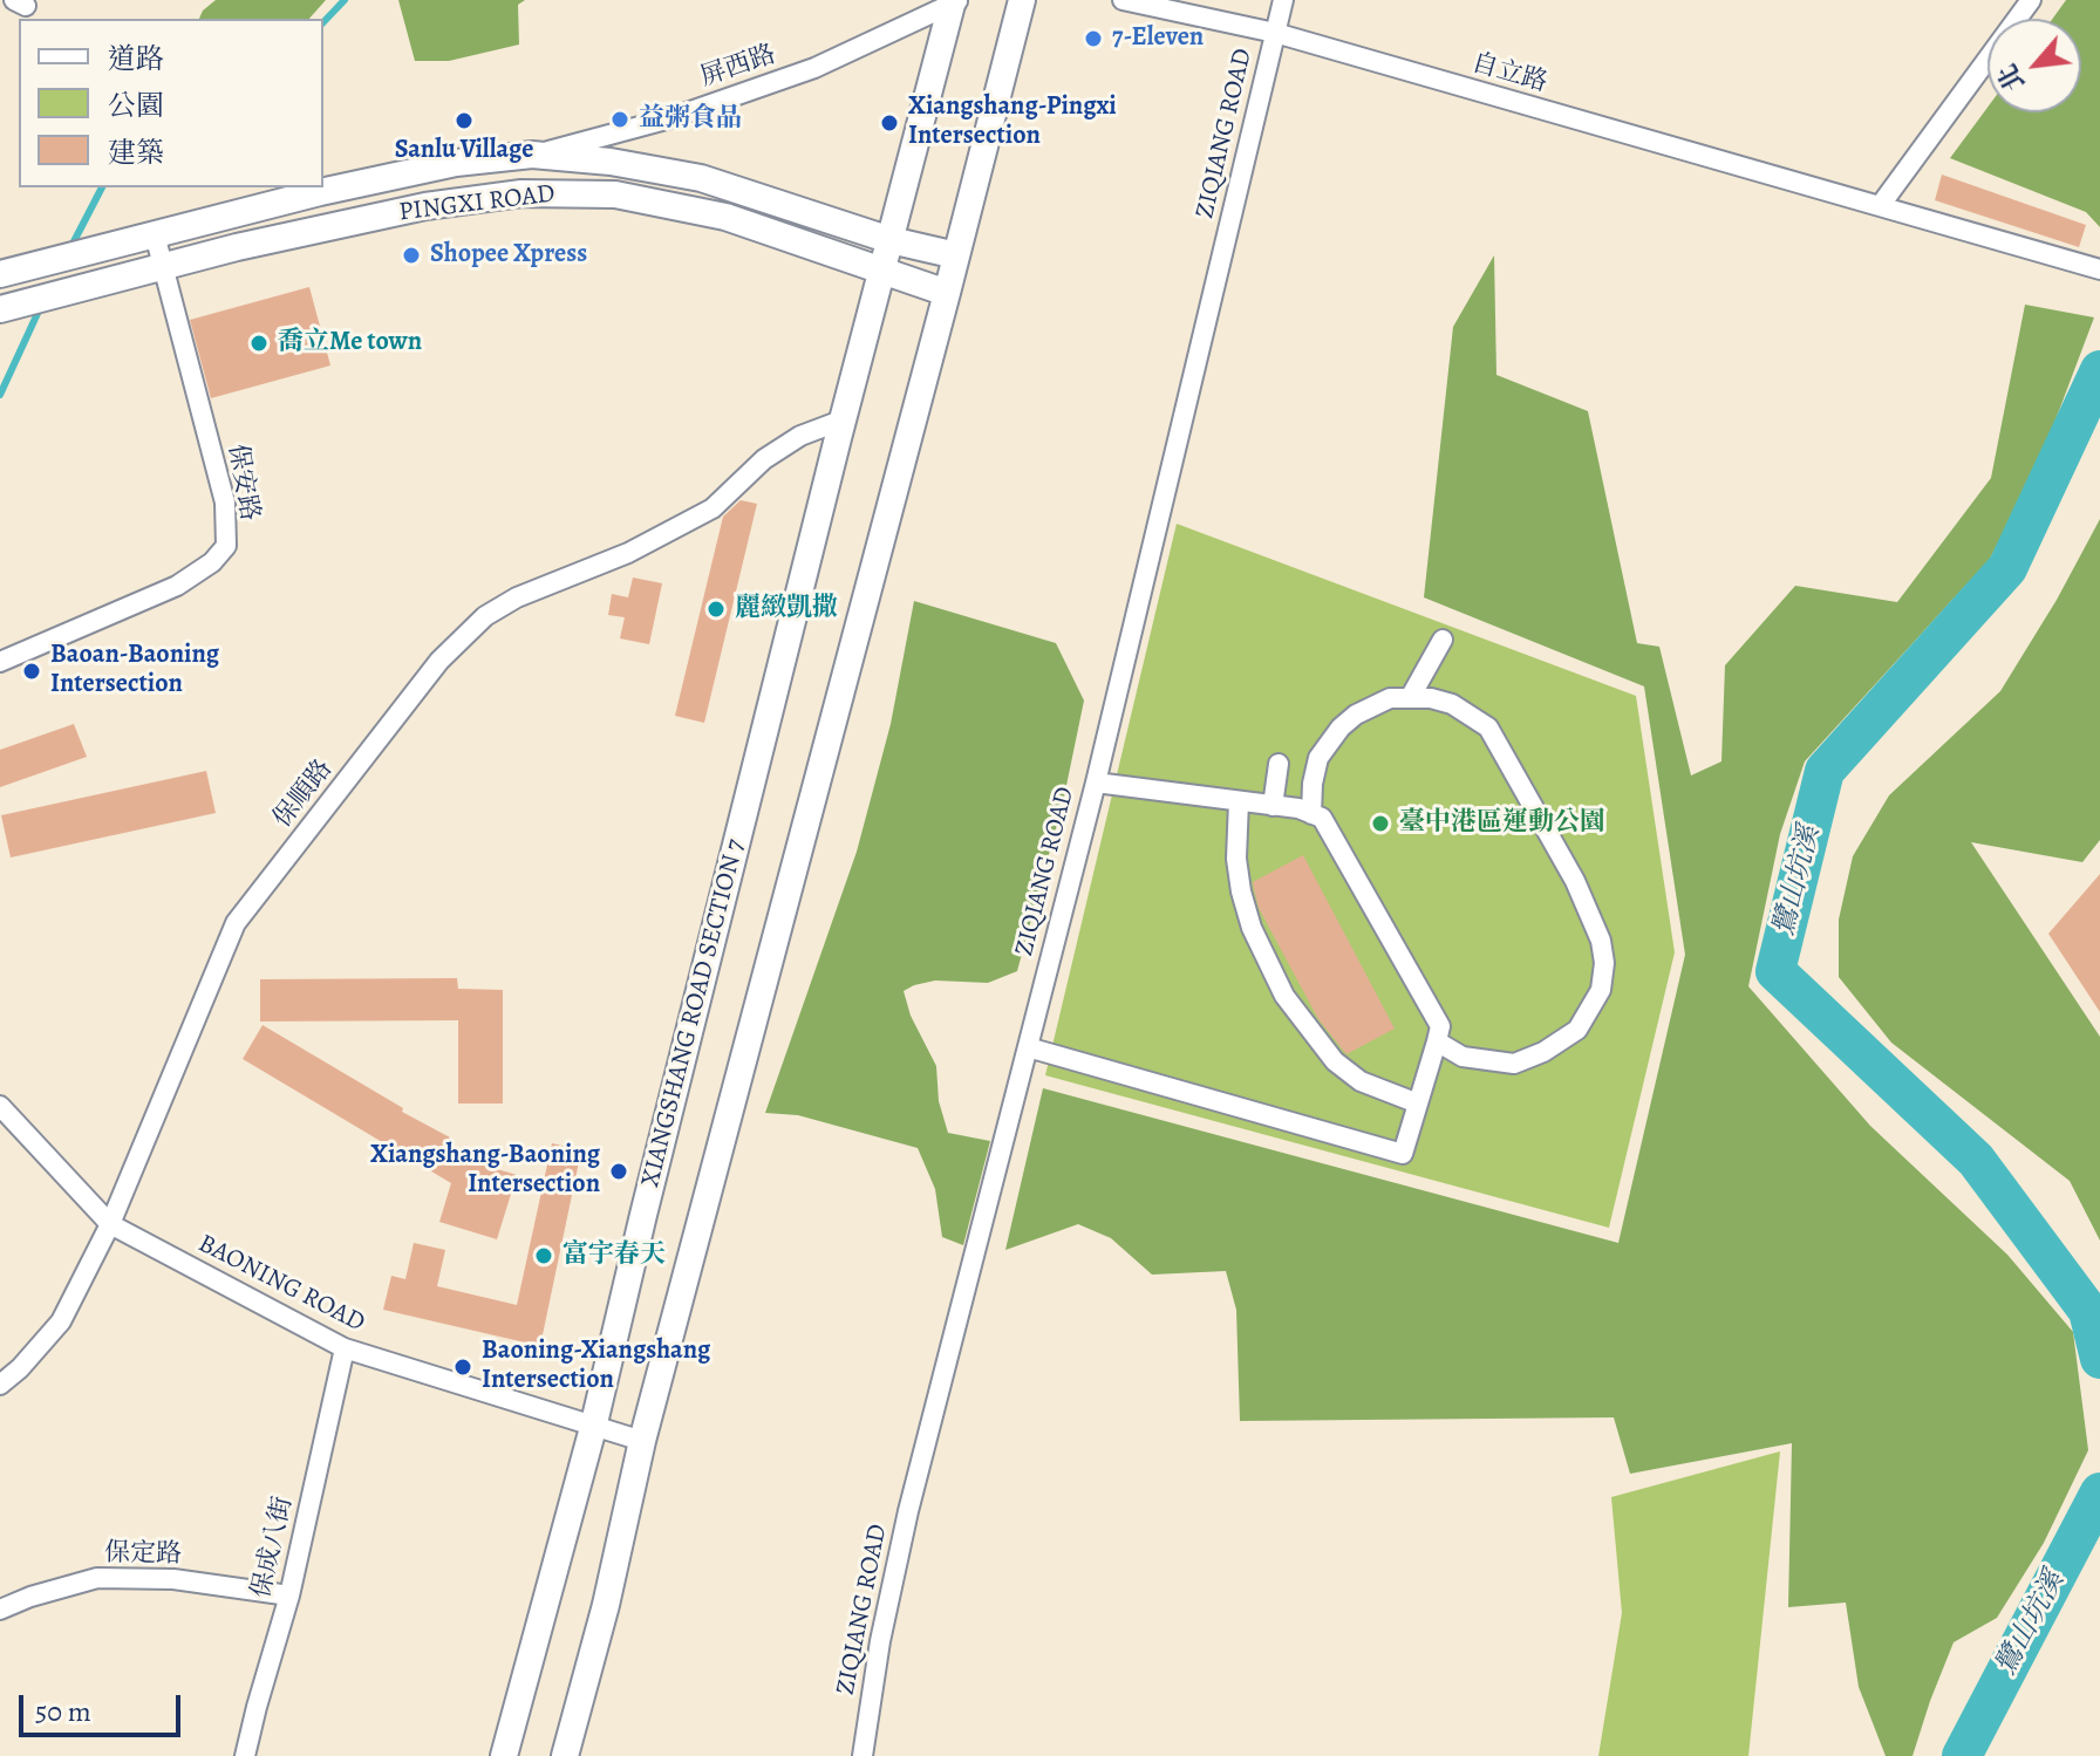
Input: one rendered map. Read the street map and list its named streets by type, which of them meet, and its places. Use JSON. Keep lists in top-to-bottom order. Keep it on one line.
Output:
{"streets":{"main road":["PINGXI ROAD","XIANGSHANG ROAD SECTION 7"],"street":["屏西路","自立路","ZIQIANG ROAD","保安路","保順路","BAONING ROAD","保成八街","保定路"]},"crossings":[["屏西路","PINGXI ROAD"],["屏西路","XIANGSHANG ROAD SECTION 7"],["自立路","ZIQIANG ROAD"],["PINGXI ROAD","保安路"],["PINGXI ROAD","XIANGSHANG ROAD SECTION 7"],["保順路","XIANGSHANG ROAD SECTION 7"],["保順路","BAONING ROAD"],["XIANGSHANG ROAD SECTION 7","BAONING ROAD"],["BAONING ROAD","保成八街"],["保成八街","保定路"]],"water":["鷺山坑溪"],"places":["7-Eleven","益粥食品","Sanlu Village","Xiangshang-Pingxi Intersection","Shopee Xpress","喬立Me town","麗緻凱撒","Baoan-Baoning Intersection","臺中港區運動公園","Xiangshang-Baoning Intersection","富宇春天","Baoning-Xiangshang Intersection"],"legend":["道路","公園","建築"],"scale_bar":"50 m","north":"bottom left"}
